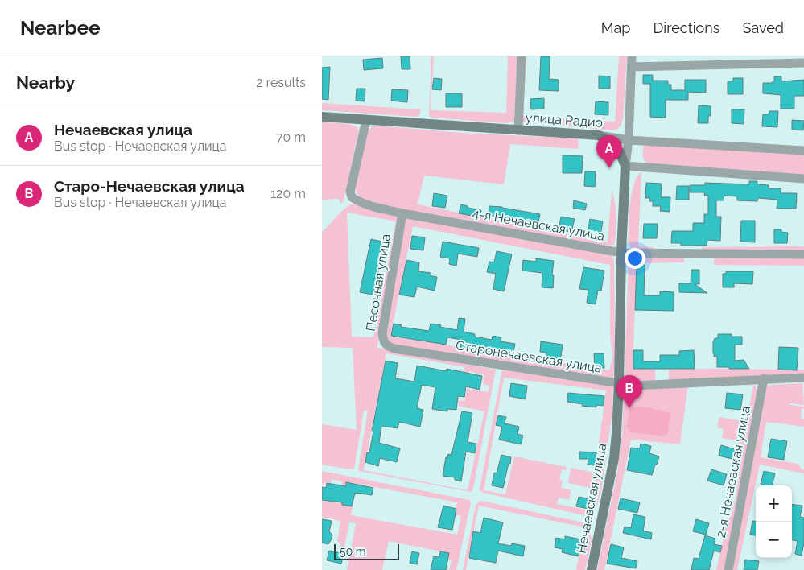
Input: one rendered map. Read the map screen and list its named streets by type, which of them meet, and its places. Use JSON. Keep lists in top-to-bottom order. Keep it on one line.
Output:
{"streets":{"street":["улица Радио","4-я Нечаевская улица","Песочная улица","Старонечаевская улица","2-я Нечаевская улица","Нечаевская улица"]},"crossings":[["улица Радио","4-я Нечаевская улица"],["4-я Нечаевская улица","Песочная улица"],["4-я Нечаевская улица","Нечаевская улица"],["Песочная улица","Старонечаевская улица"],["Старонечаевская улица","2-я Нечаевская улица"],["Старонечаевская улица","Нечаевская улица"]],"scale_bar":"50 m","page":{"header":"Nearbee","nav":["Map","Directions","Saved"],"heading":["Nearby","2 results"],"list":[{"mark":"A","name":"Нечаевская улица","note":"Bus stop · Нечаевская улица","value":"70 m"},{"mark":"B","name":"Старо-Нечаевская улица","note":"Bus stop · Нечаевская улица","value":"120 m"}],"pins":["A","B"],"map_buttons":["+","−"],"scale":"50 m"}}
